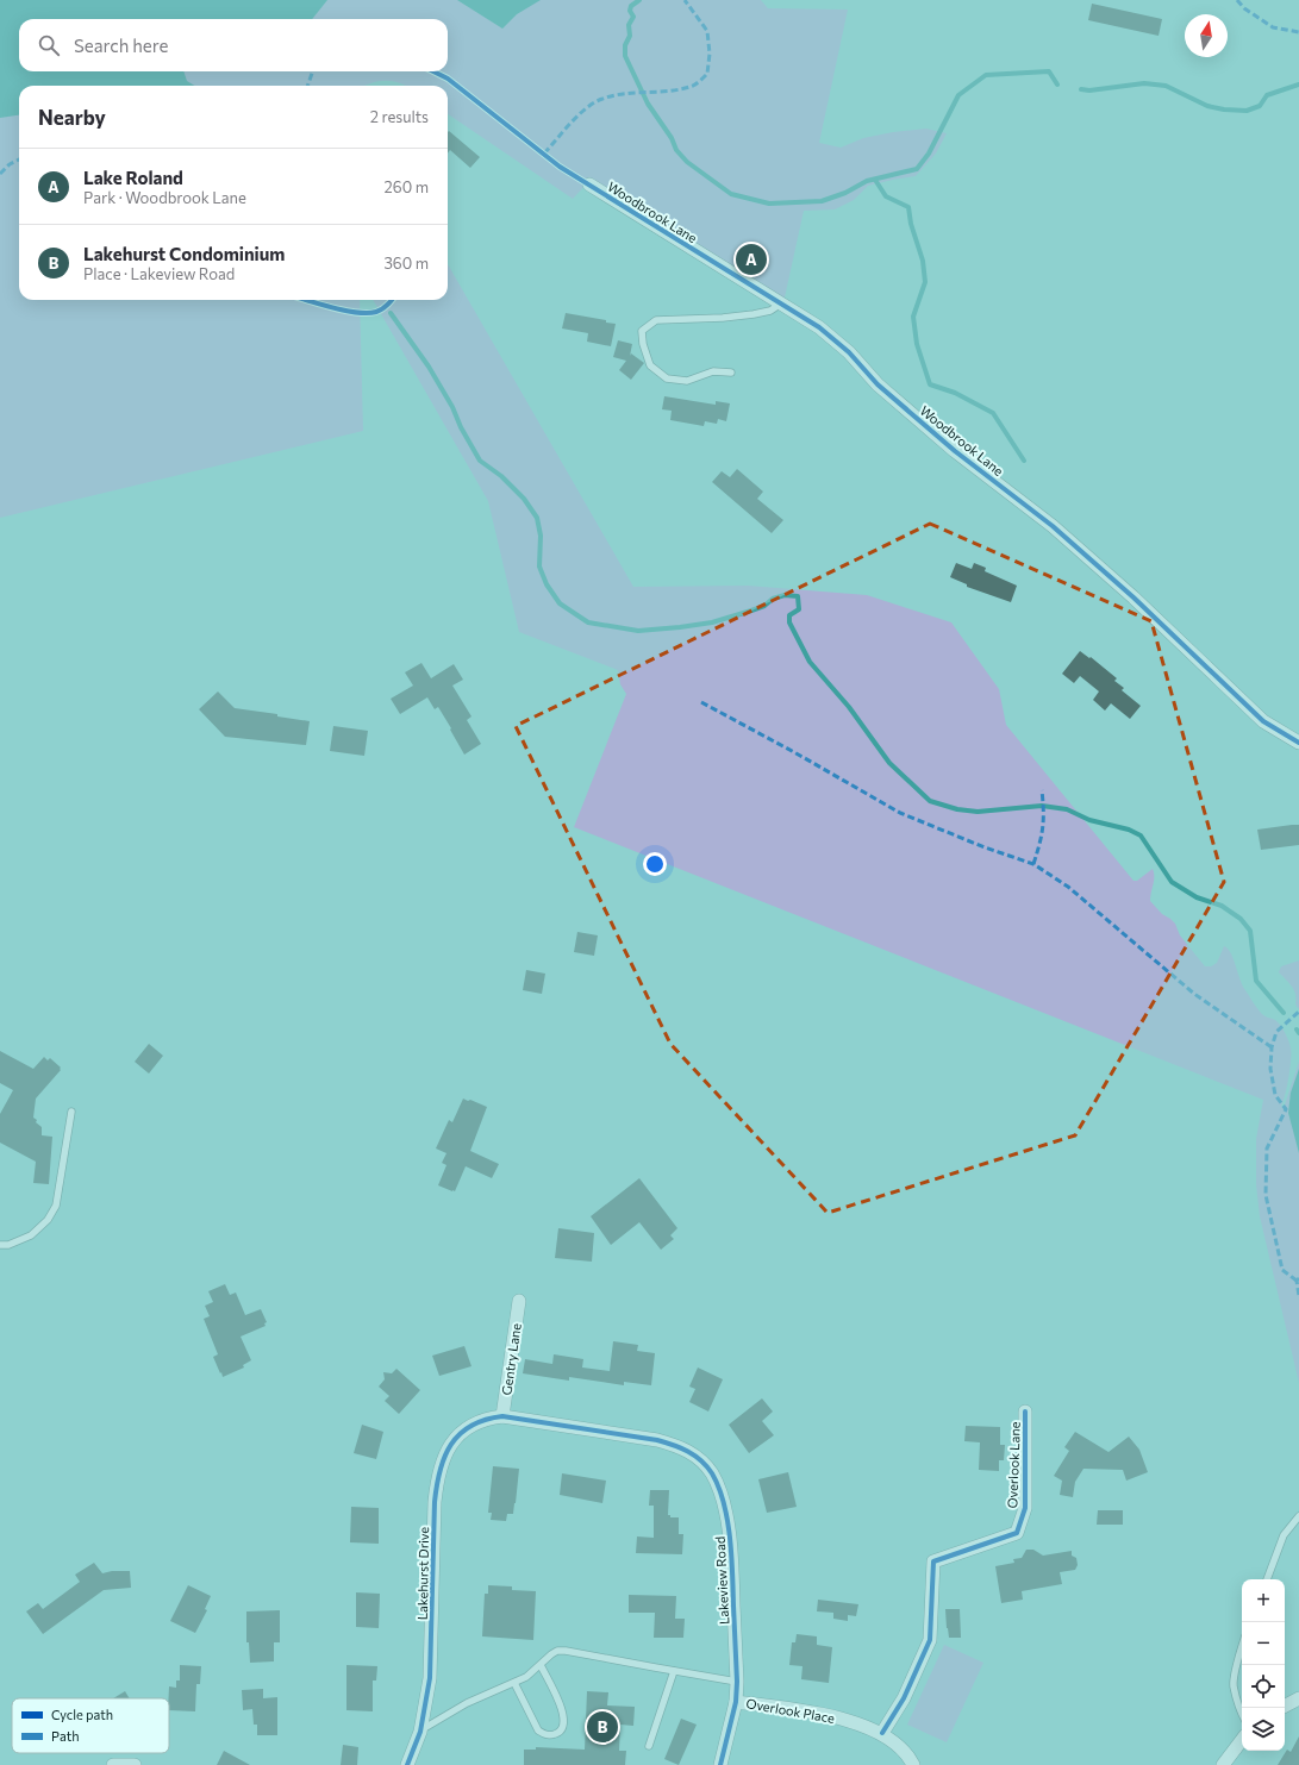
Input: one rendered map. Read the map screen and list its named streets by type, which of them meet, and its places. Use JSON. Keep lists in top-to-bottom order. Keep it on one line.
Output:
{"streets":{"street":["Woodbrook Lane","Gentry Lane","Overlook Lane","Lakehurst Drive","Lakeview Road","Overlook Place"]},"crossings":[["Gentry Lane","Lakehurst Drive"],["Gentry Lane","Lakeview Road"],["Overlook Lane","Overlook Place"],["Lakehurst Drive","Lakeview Road"],["Lakeview Road","Overlook Place"]],"legend":["Cycle path","Path"],"north":"top","page":{"search":"Search here","heading":["Nearby","2 results"],"list":[{"mark":"A","name":"Lake Roland","note":"Park · Woodbrook Lane","value":"260 m"},{"mark":"B","name":"Lakehurst Condominium","note":"Place · Lakeview Road","value":"360 m"}],"pins":["A","B"],"map_buttons":["+","−"]}}
